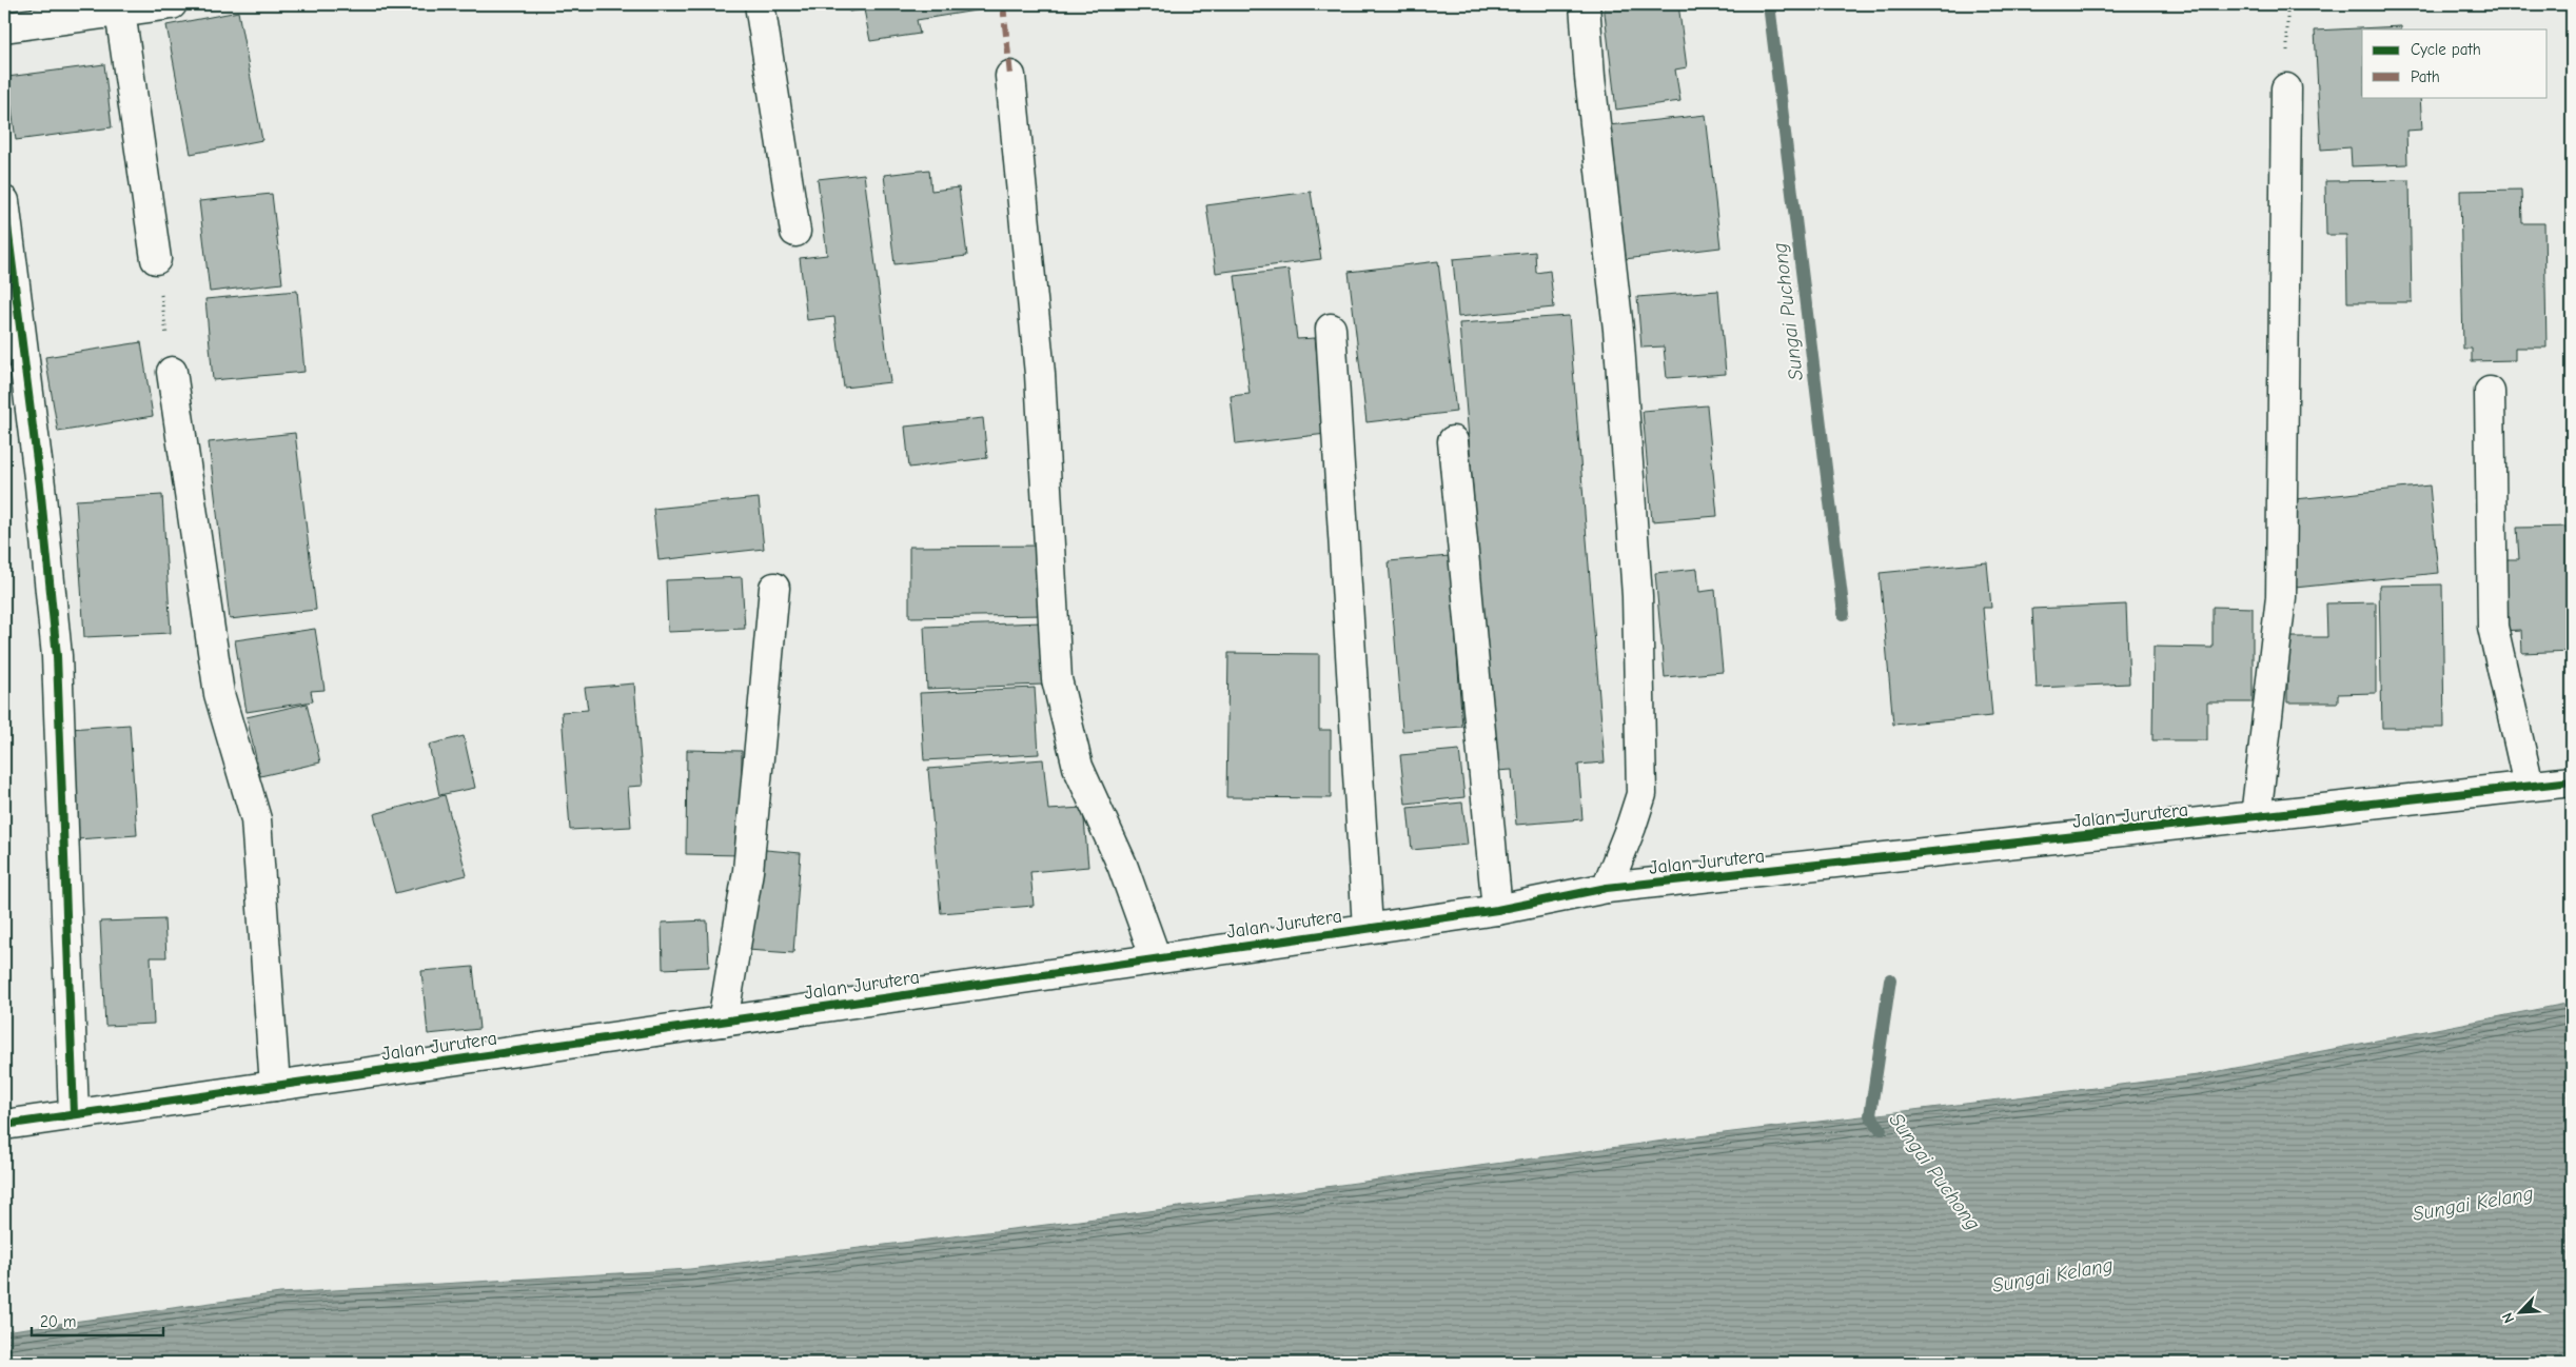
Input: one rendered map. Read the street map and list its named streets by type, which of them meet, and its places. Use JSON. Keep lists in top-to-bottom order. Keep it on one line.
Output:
{"streets":{"street":["Jalan Jurutera"]},"water":["Sungai Puchong","Sungai Kelang"],"legend":["Cycle path","Path"],"scale_bar":"20 m","north":"bottom left"}
